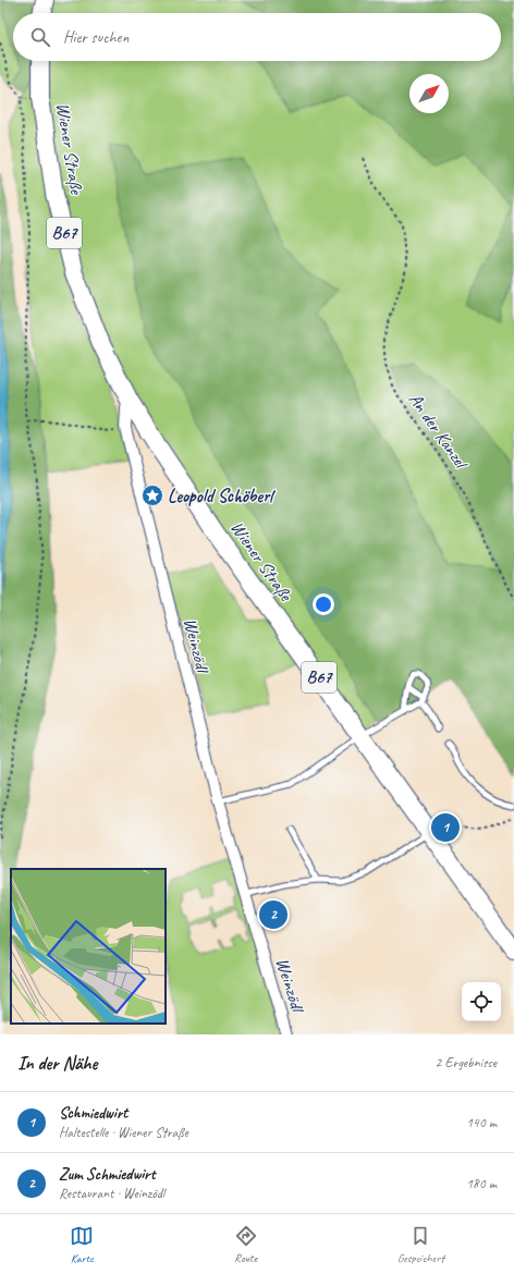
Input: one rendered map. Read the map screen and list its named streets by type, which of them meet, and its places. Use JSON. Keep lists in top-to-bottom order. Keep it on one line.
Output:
{"streets":{"main road":["Wiener Straße","B67"],"street":["Weinzödl"],"path":["An der Kanzel"]},"crossings":[["Wiener Straße","Weinzödl"]],"places":{"place":["Leopold Schöberl"]},"north":"top right","page":{"search":"Hier suchen","pins":["1","2"],"heading":["In der Nähe","2 Ergebnisse"],"list":[{"mark":"1","name":"Schmiedwirt","note":"Haltestelle · Wiener Straße","value":"140 m"},{"mark":"2","name":"Zum Schmiedwirt","note":"Restaurant · Weinzödl","value":"180 m"}],"nav":["Karte","Route","Gespeichert"]}}
